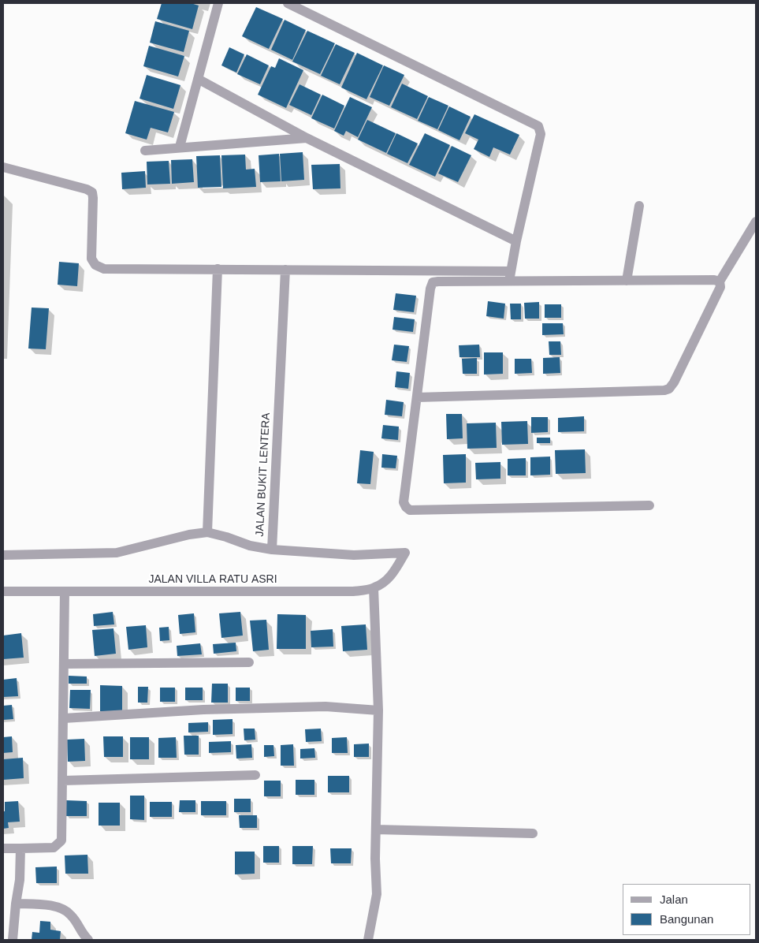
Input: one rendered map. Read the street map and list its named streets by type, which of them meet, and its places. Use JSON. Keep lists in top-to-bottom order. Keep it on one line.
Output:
{"streets":{"street":["JALAN BUKIT LENTERA","JALAN VILLA RATU ASRI"]},"crossings":[["JALAN BUKIT LENTERA","JALAN VILLA RATU ASRI"]],"legend":["Jalan","Bangunan"]}
